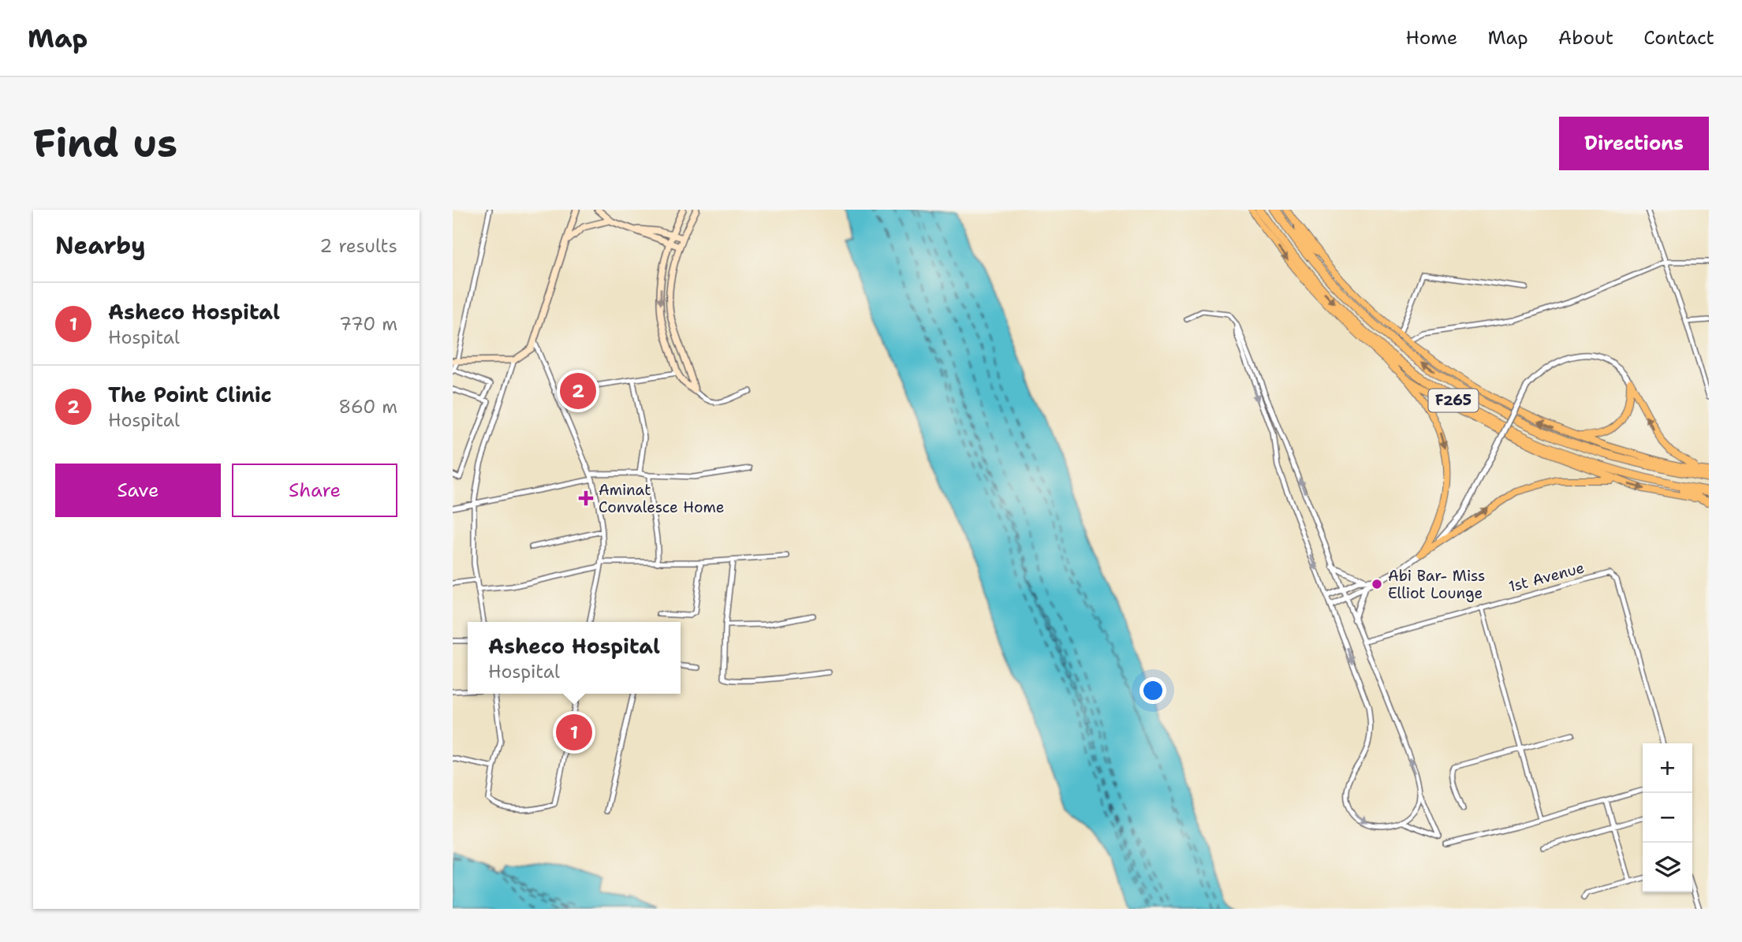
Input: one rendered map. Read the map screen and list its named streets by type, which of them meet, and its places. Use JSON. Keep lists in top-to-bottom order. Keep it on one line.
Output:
{"streets":{"highway":["F265"],"street":["1st Avenue"]},"places":{"health":["Aminat Convalesce Home"],"other":["Abi Bar- Miss Elliot Lounge"]},"page":{"header":"Map","nav":["Home","Map","About","Contact"],"buttons":["Directions",["Save","Share"]],"title":"Find us","heading":["Nearby","2 results"],"list":[{"mark":"1","name":"Asheco Hospital","note":"Hospital","value":"770 m"},{"mark":"2","name":"The Point Clinic","note":"Hospital","value":"860 m"}],"pins":["2","1"],"popup":["Asheco Hospital","Hospital"],"map_buttons":["+","−"]}}
